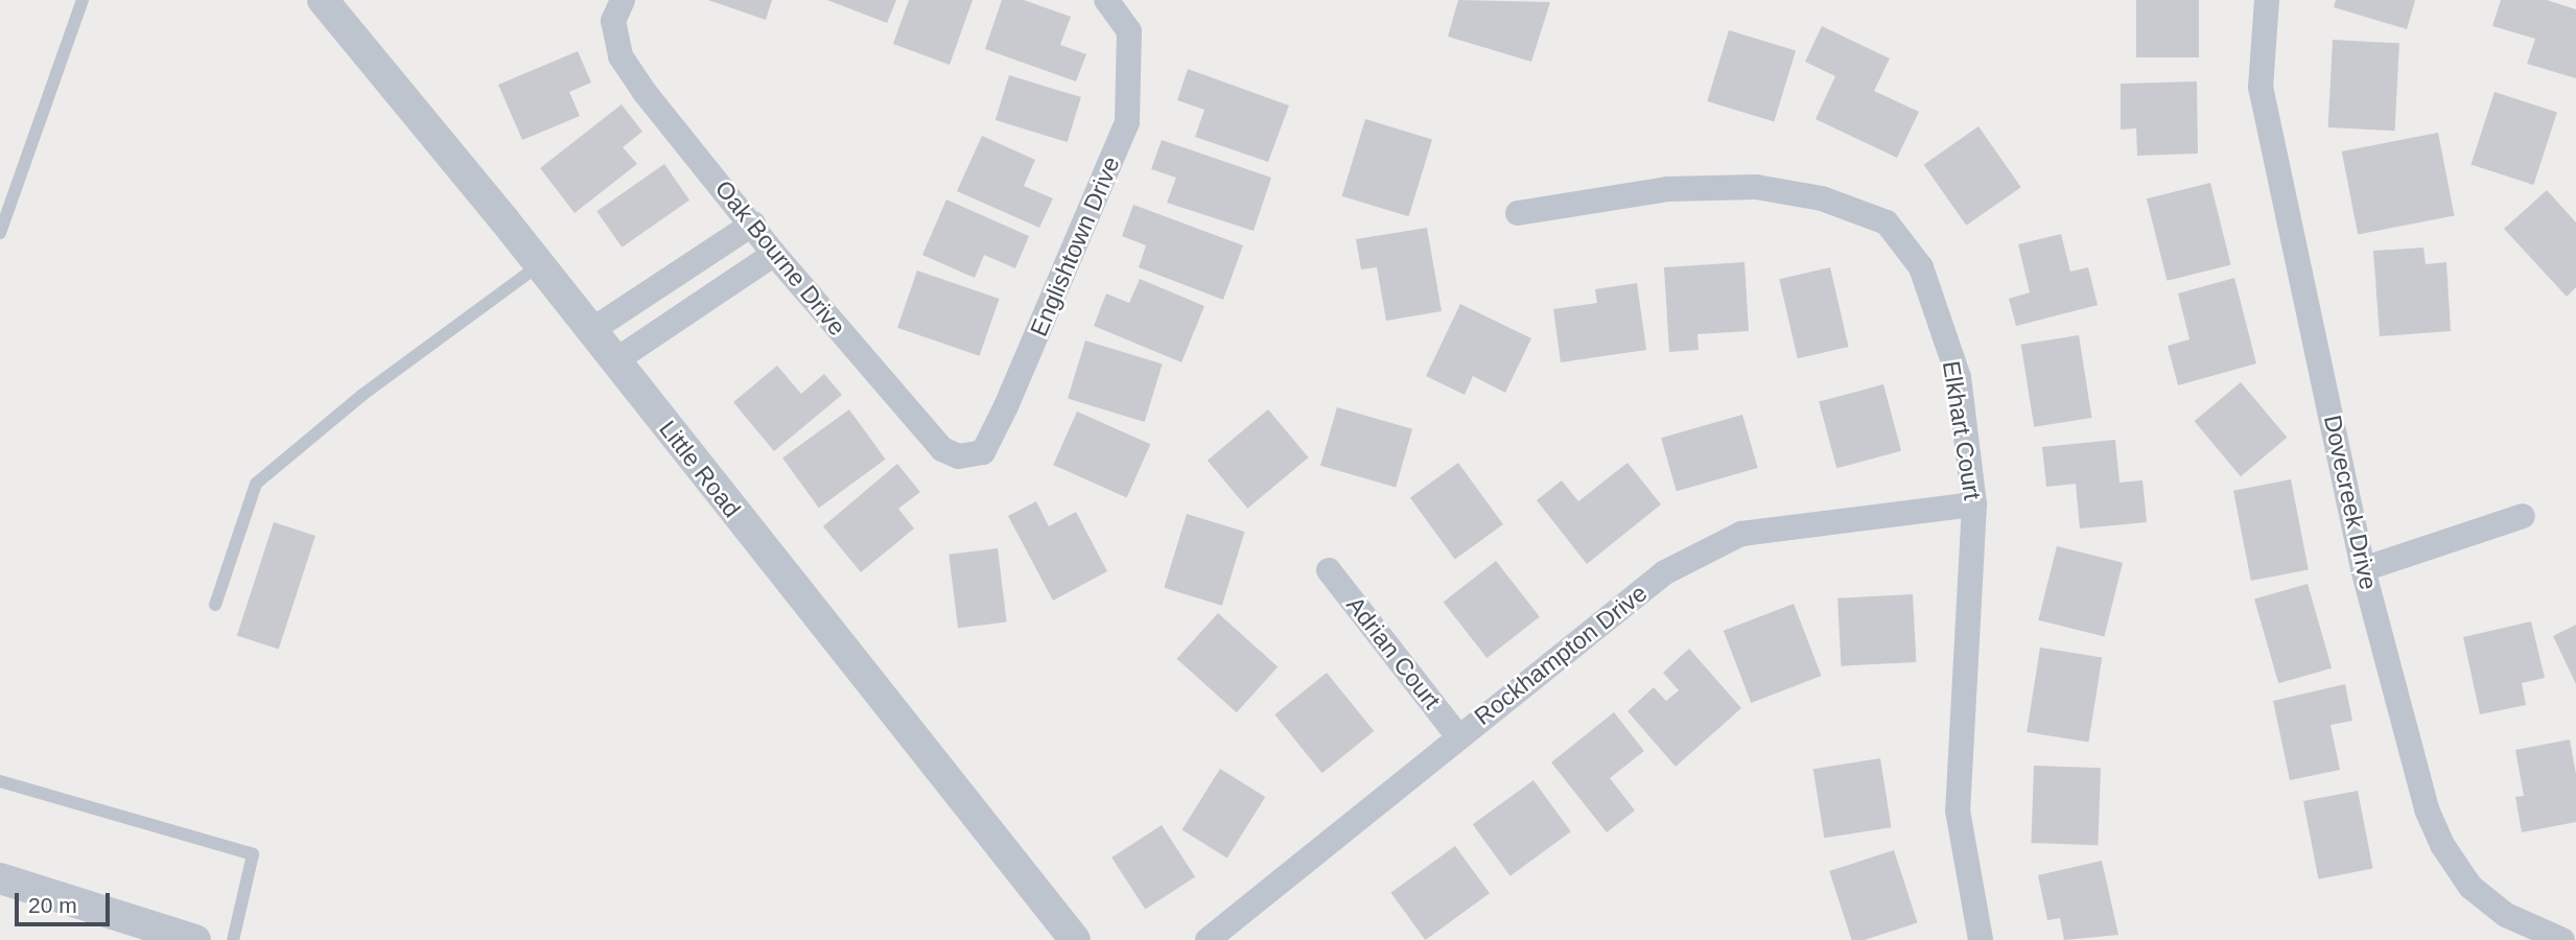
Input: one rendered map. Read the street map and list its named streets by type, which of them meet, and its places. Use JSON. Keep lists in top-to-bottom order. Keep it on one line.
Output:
{"streets":{"street":["Englishtown Drive","Oak Bourne Drive","Elkhart Court","Little Road","Dovecreek Drive","Adrian Court","Rockhampton Drive"]},"crossings":[["Englishtown Drive","Oak Bourne Drive"],["Elkhart Court","Rockhampton Drive"],["Adrian Court","Rockhampton Drive"]],"scale_bar":"20 m"}
